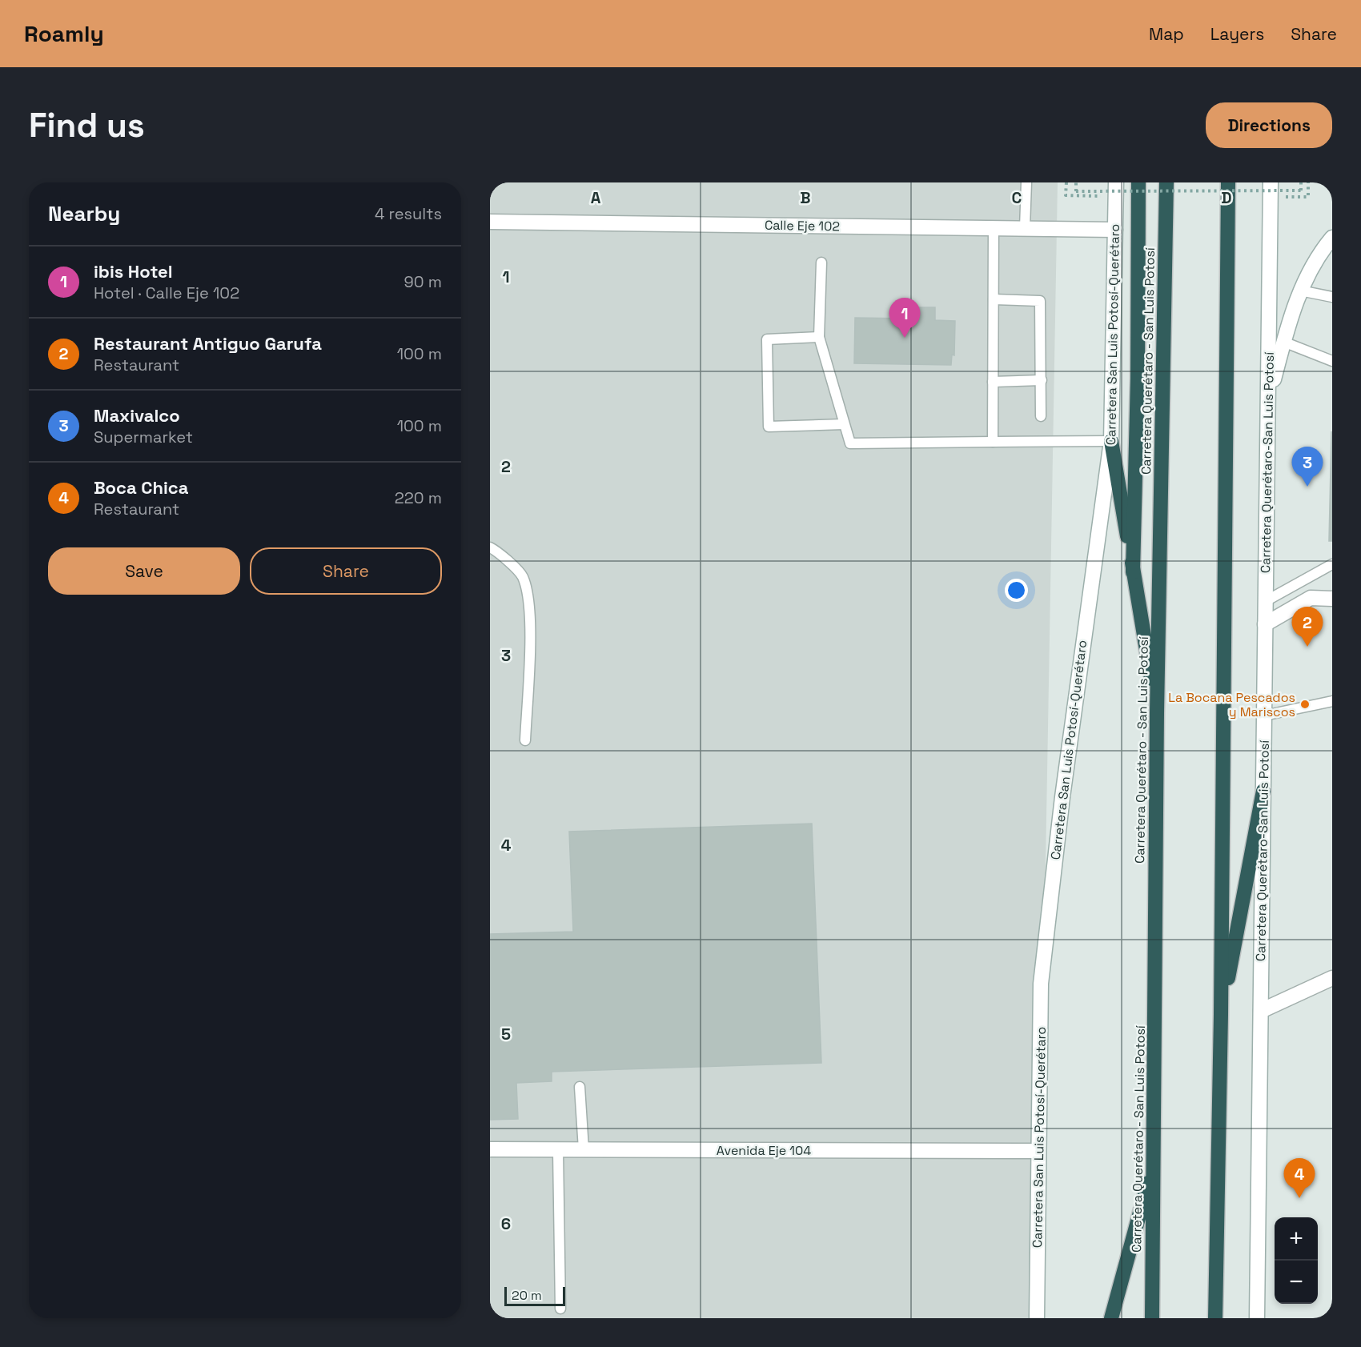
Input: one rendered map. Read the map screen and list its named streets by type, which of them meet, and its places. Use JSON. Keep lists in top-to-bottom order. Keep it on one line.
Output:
{"streets":{"highway":["Carretera Querétaro - San Luis Potosí"],"main road":["Calle Eje 102","Carretera San Luis Potosí-Querétaro","Carretera Querétaro-San Luis Potosí","Avenida Eje 104"]},"crossings":[["Calle Eje 102","Carretera San Luis Potosí-Querétaro"],["Carretera San Luis Potosí-Querétaro","Avenida Eje 104"]],"places":["La Bocana Pescados y Mariscos"],"scale_bar":"20 m","page":{"header":"Roamly","nav":["Map","Layers","Share"],"buttons":["Directions",["Save","Share"]],"title":"Find us","heading":["Nearby","4 results"],"list":[{"mark":"1","name":"ibis Hotel","note":"Hotel · Calle Eje 102","value":"90 m"},{"mark":"2","name":"Restaurant Antiguo Garufa","note":"Restaurant","value":"100 m"},{"mark":"3","name":"Maxivalco","note":"Supermarket","value":"100 m"},{"mark":"4","name":"Boca Chica","note":"Restaurant","value":"220 m"}],"pins":["1","3","2","4"],"map_buttons":["+","−"],"scale":"20 m"},"grid":{"columns":["A","B","C","D"],"rows":["1","2","3","4","5","6"]}}
